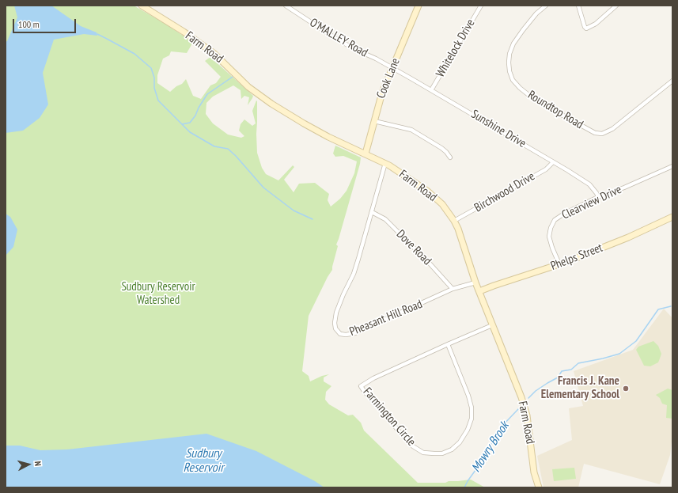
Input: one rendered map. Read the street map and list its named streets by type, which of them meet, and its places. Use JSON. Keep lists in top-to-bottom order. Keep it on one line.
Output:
{"streets":{"street":["O'MALLEY Road","Farm Road","Whitelock Drive","Cook Lane","Roundtop Road","Sunshine Drive","Birchwood Drive","Clearview Drive","Dove Road","Phelps Street","Pheasant Hill Road","Farmington Circle"]},"crossings":[["O'MALLEY Road","Cook Lane"],["O'MALLEY Road","Sunshine Drive"],["Farm Road","Cook Lane"],["Farm Road","Birchwood Drive"],["Farm Road","Phelps Street"],["Farm Road","Pheasant Hill Road"],["Farm Road","Farmington Circle"],["Whitelock Drive","Sunshine Drive"],["Cook Lane","Sunshine Drive"],["Sunshine Drive","Birchwood Drive"],["Sunshine Drive","Clearview Drive"],["Clearview Drive","Phelps Street"],["Dove Road","Pheasant Hill Road"]],"water":["Mowry Brook","Sudbury Reservoir"],"parks":["Sudbury Reservoir Watershed"],"places":["Francis J. Kane Elementary School"],"scale_bar":"100 m","north":"right"}
